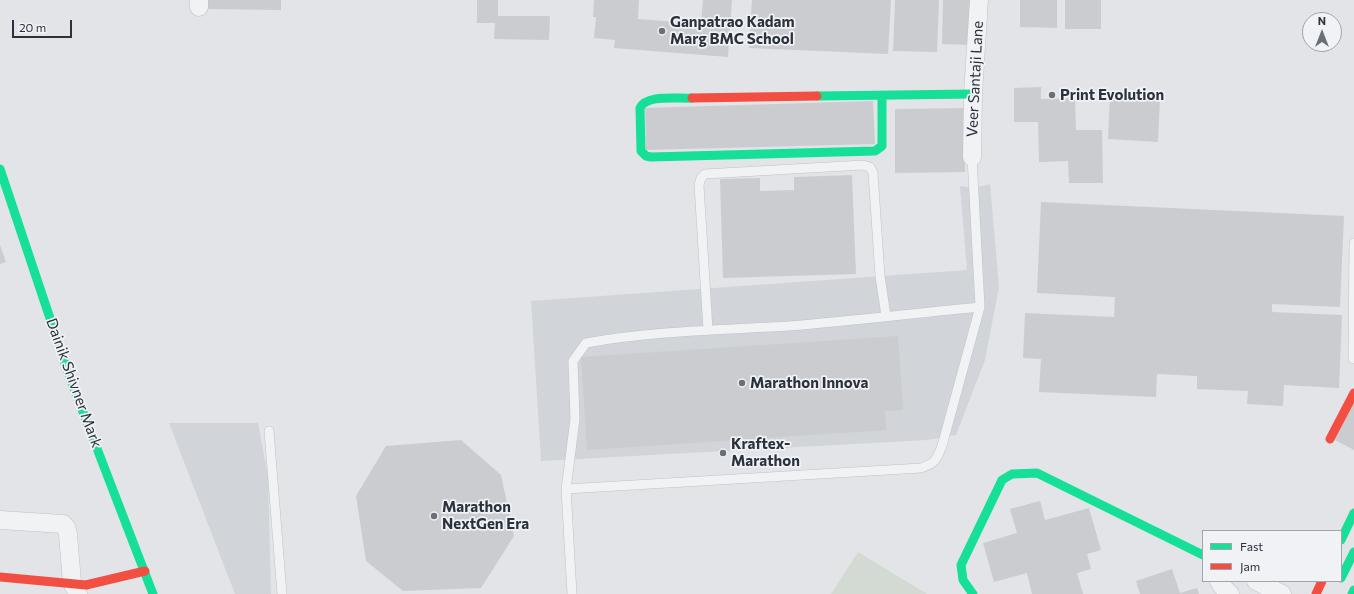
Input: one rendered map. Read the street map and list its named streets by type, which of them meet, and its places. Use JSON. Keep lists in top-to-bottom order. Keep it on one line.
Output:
{"streets":{"street":["Veer Santaji Lane","Dainik Shivner Mark"]},"places":["Ganpatrao Kadam Marg BMC School","Print Evolution","Marathon Innova","Kraftex- Marathon","Marathon NextGen Era"],"legend":["Fast","Jam"],"scale_bar":"20 m","north":"top"}
